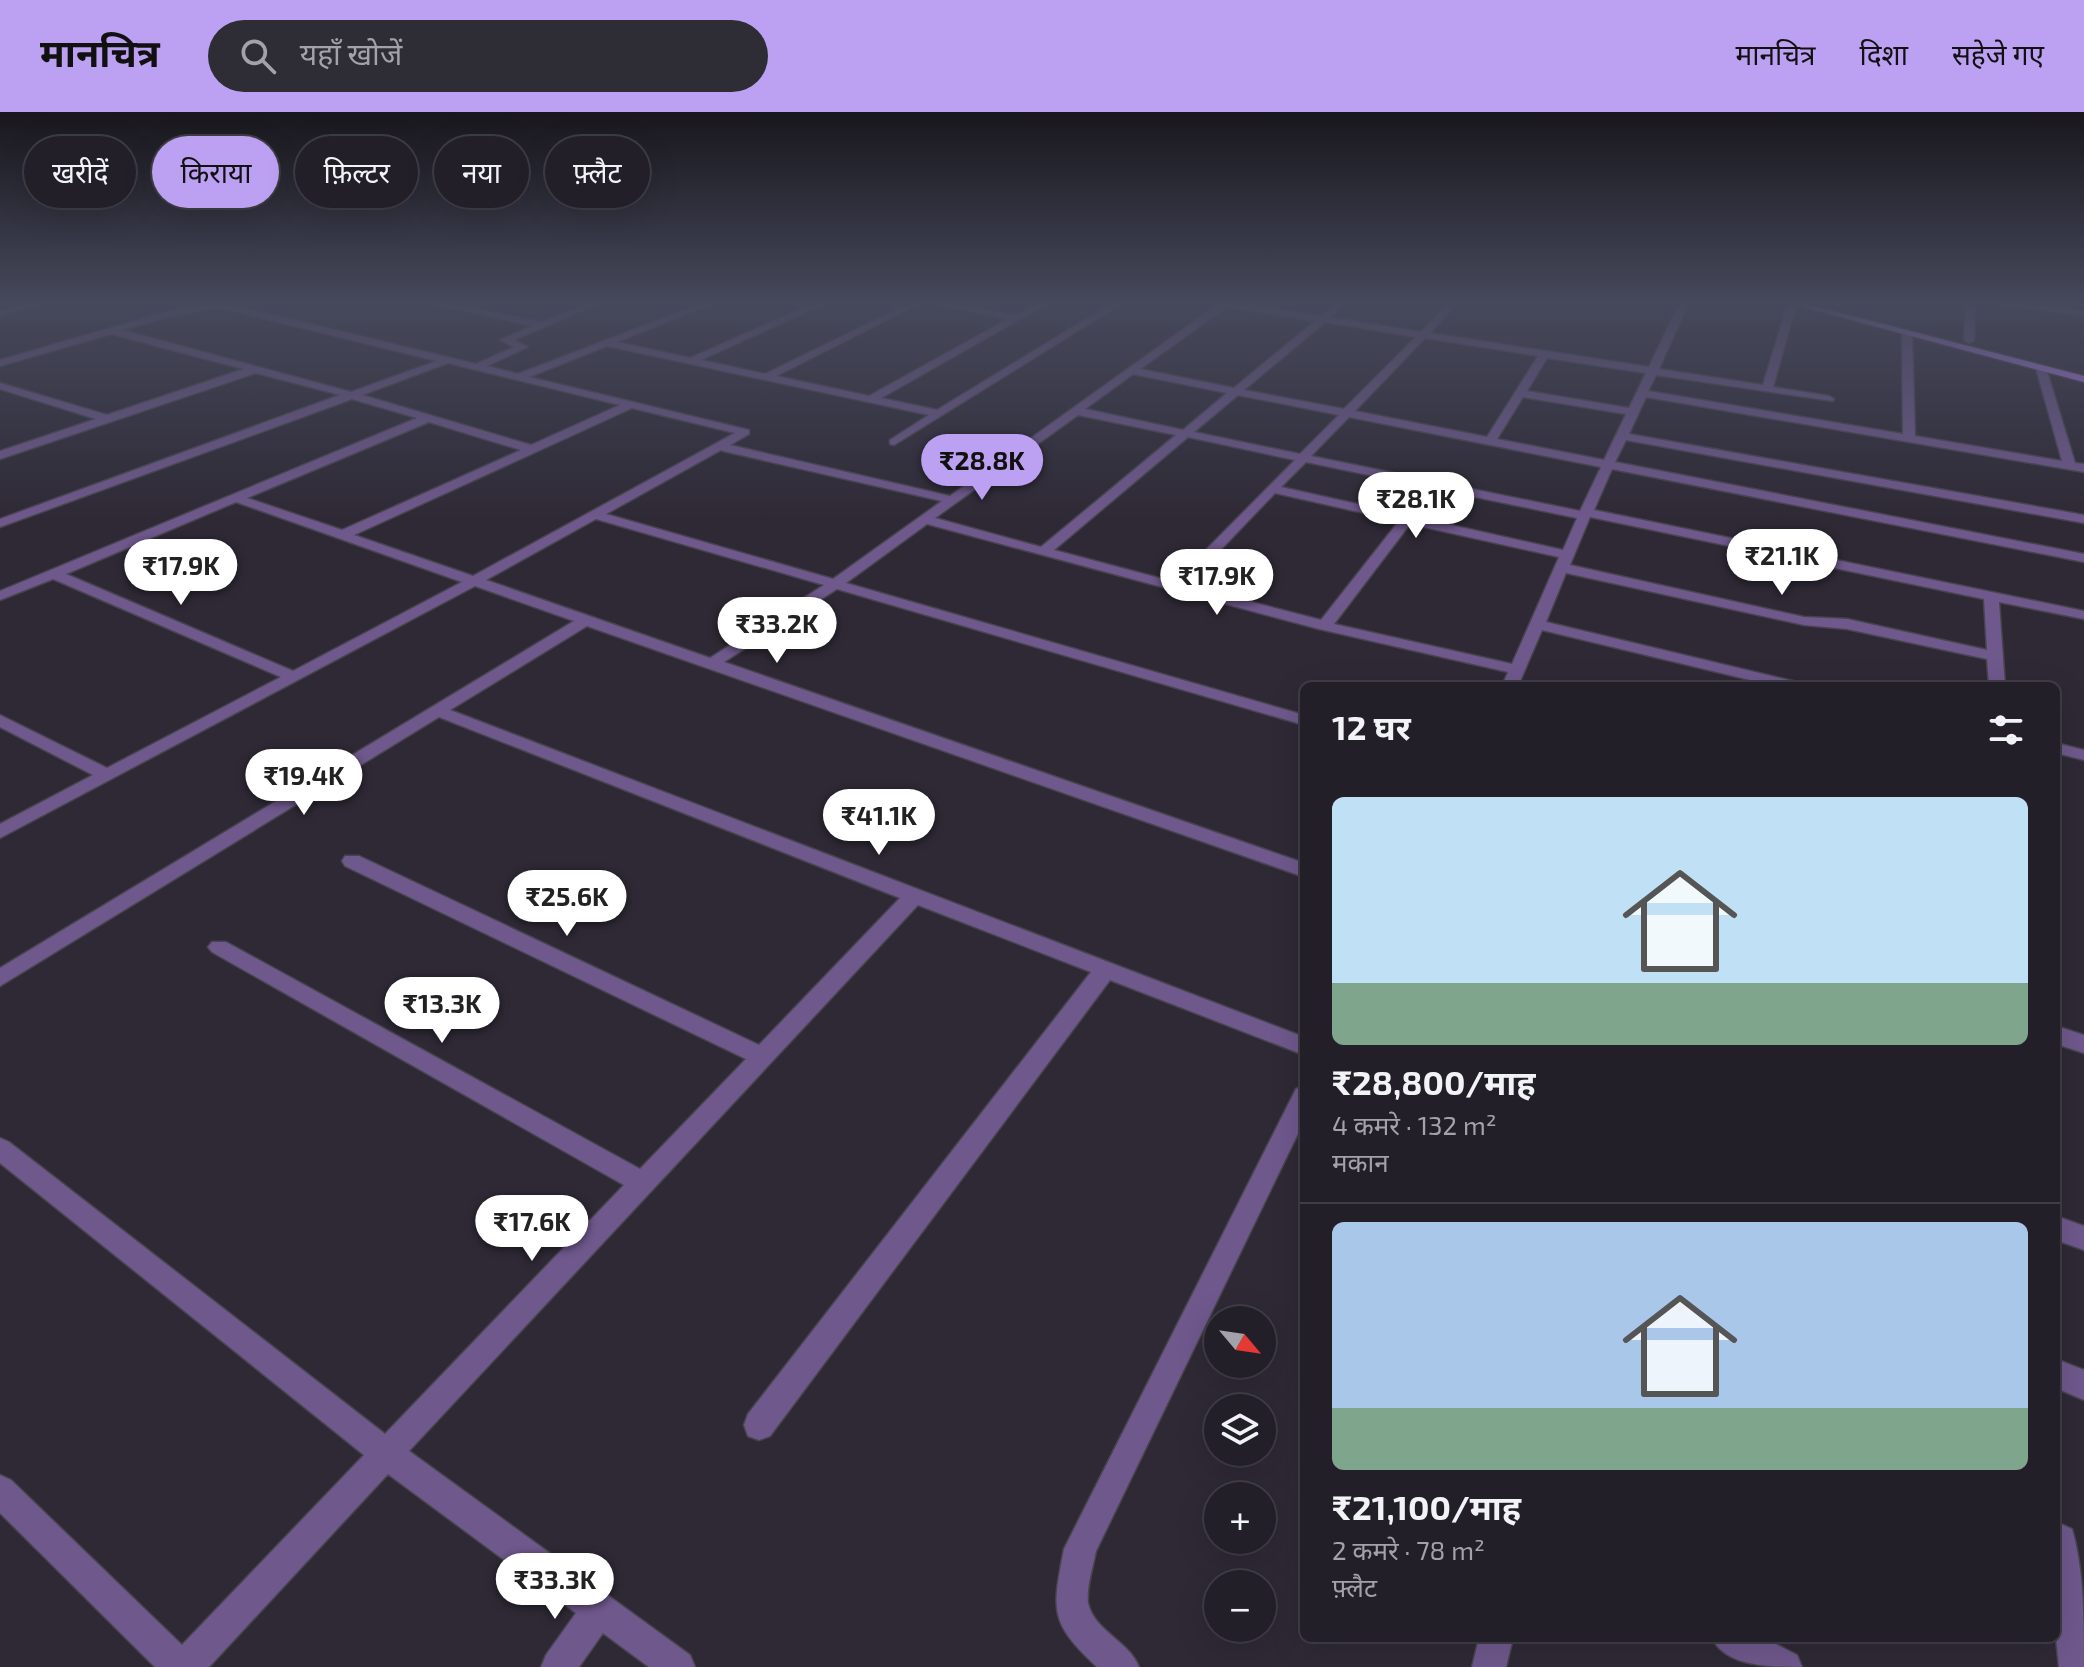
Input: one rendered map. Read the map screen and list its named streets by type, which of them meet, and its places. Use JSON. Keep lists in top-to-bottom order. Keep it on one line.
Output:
{"north":"bottom right","page":{"header":"मानचित्र","search":"यहाँ खोजें","nav":["मानचित्र","दिशा","सहेजे गए"],"chip":["खरीदें","किराया","फ़िल्टर","नया","फ़्लैट"],"price":["₹28.8K","₹28.1K","₹21.1K","₹17.9K","₹17.9K","₹33.2K","₹19.4K","₹41.1K","₹25.6K","₹13.3K","₹17.6K","₹33.3K"],"heading":"12 घर","list":[{"name":"₹28,800/माह","note":"4 कमरे · 132 m² · मकान"},{"name":"₹21,100/माह","note":"2 कमरे · 78 m² · फ़्लैट"}],"map_buttons":["+","−"]}}
